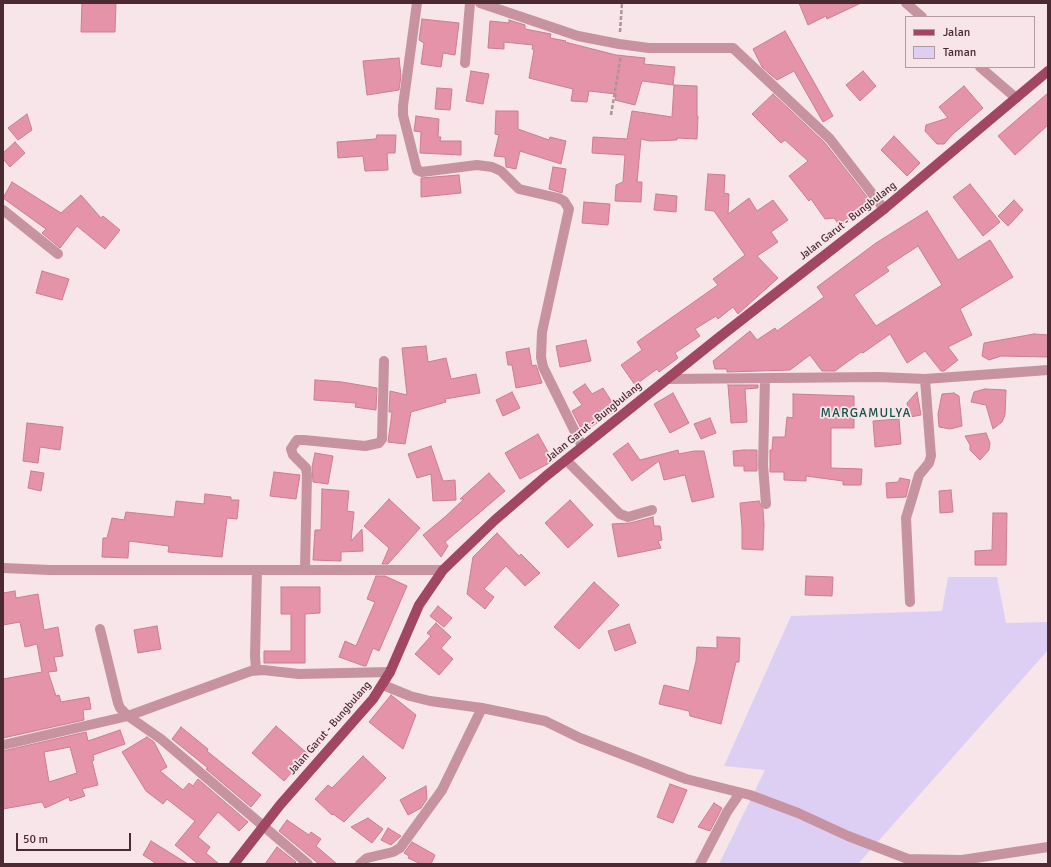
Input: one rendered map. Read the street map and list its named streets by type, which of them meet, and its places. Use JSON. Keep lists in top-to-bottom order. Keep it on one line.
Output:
{"streets":{"main road":["Jalan Garut - Bungbulang"]},"districts":["MARGAMULYA"],"legend":["Jalan","Taman"],"scale_bar":"50 m"}
